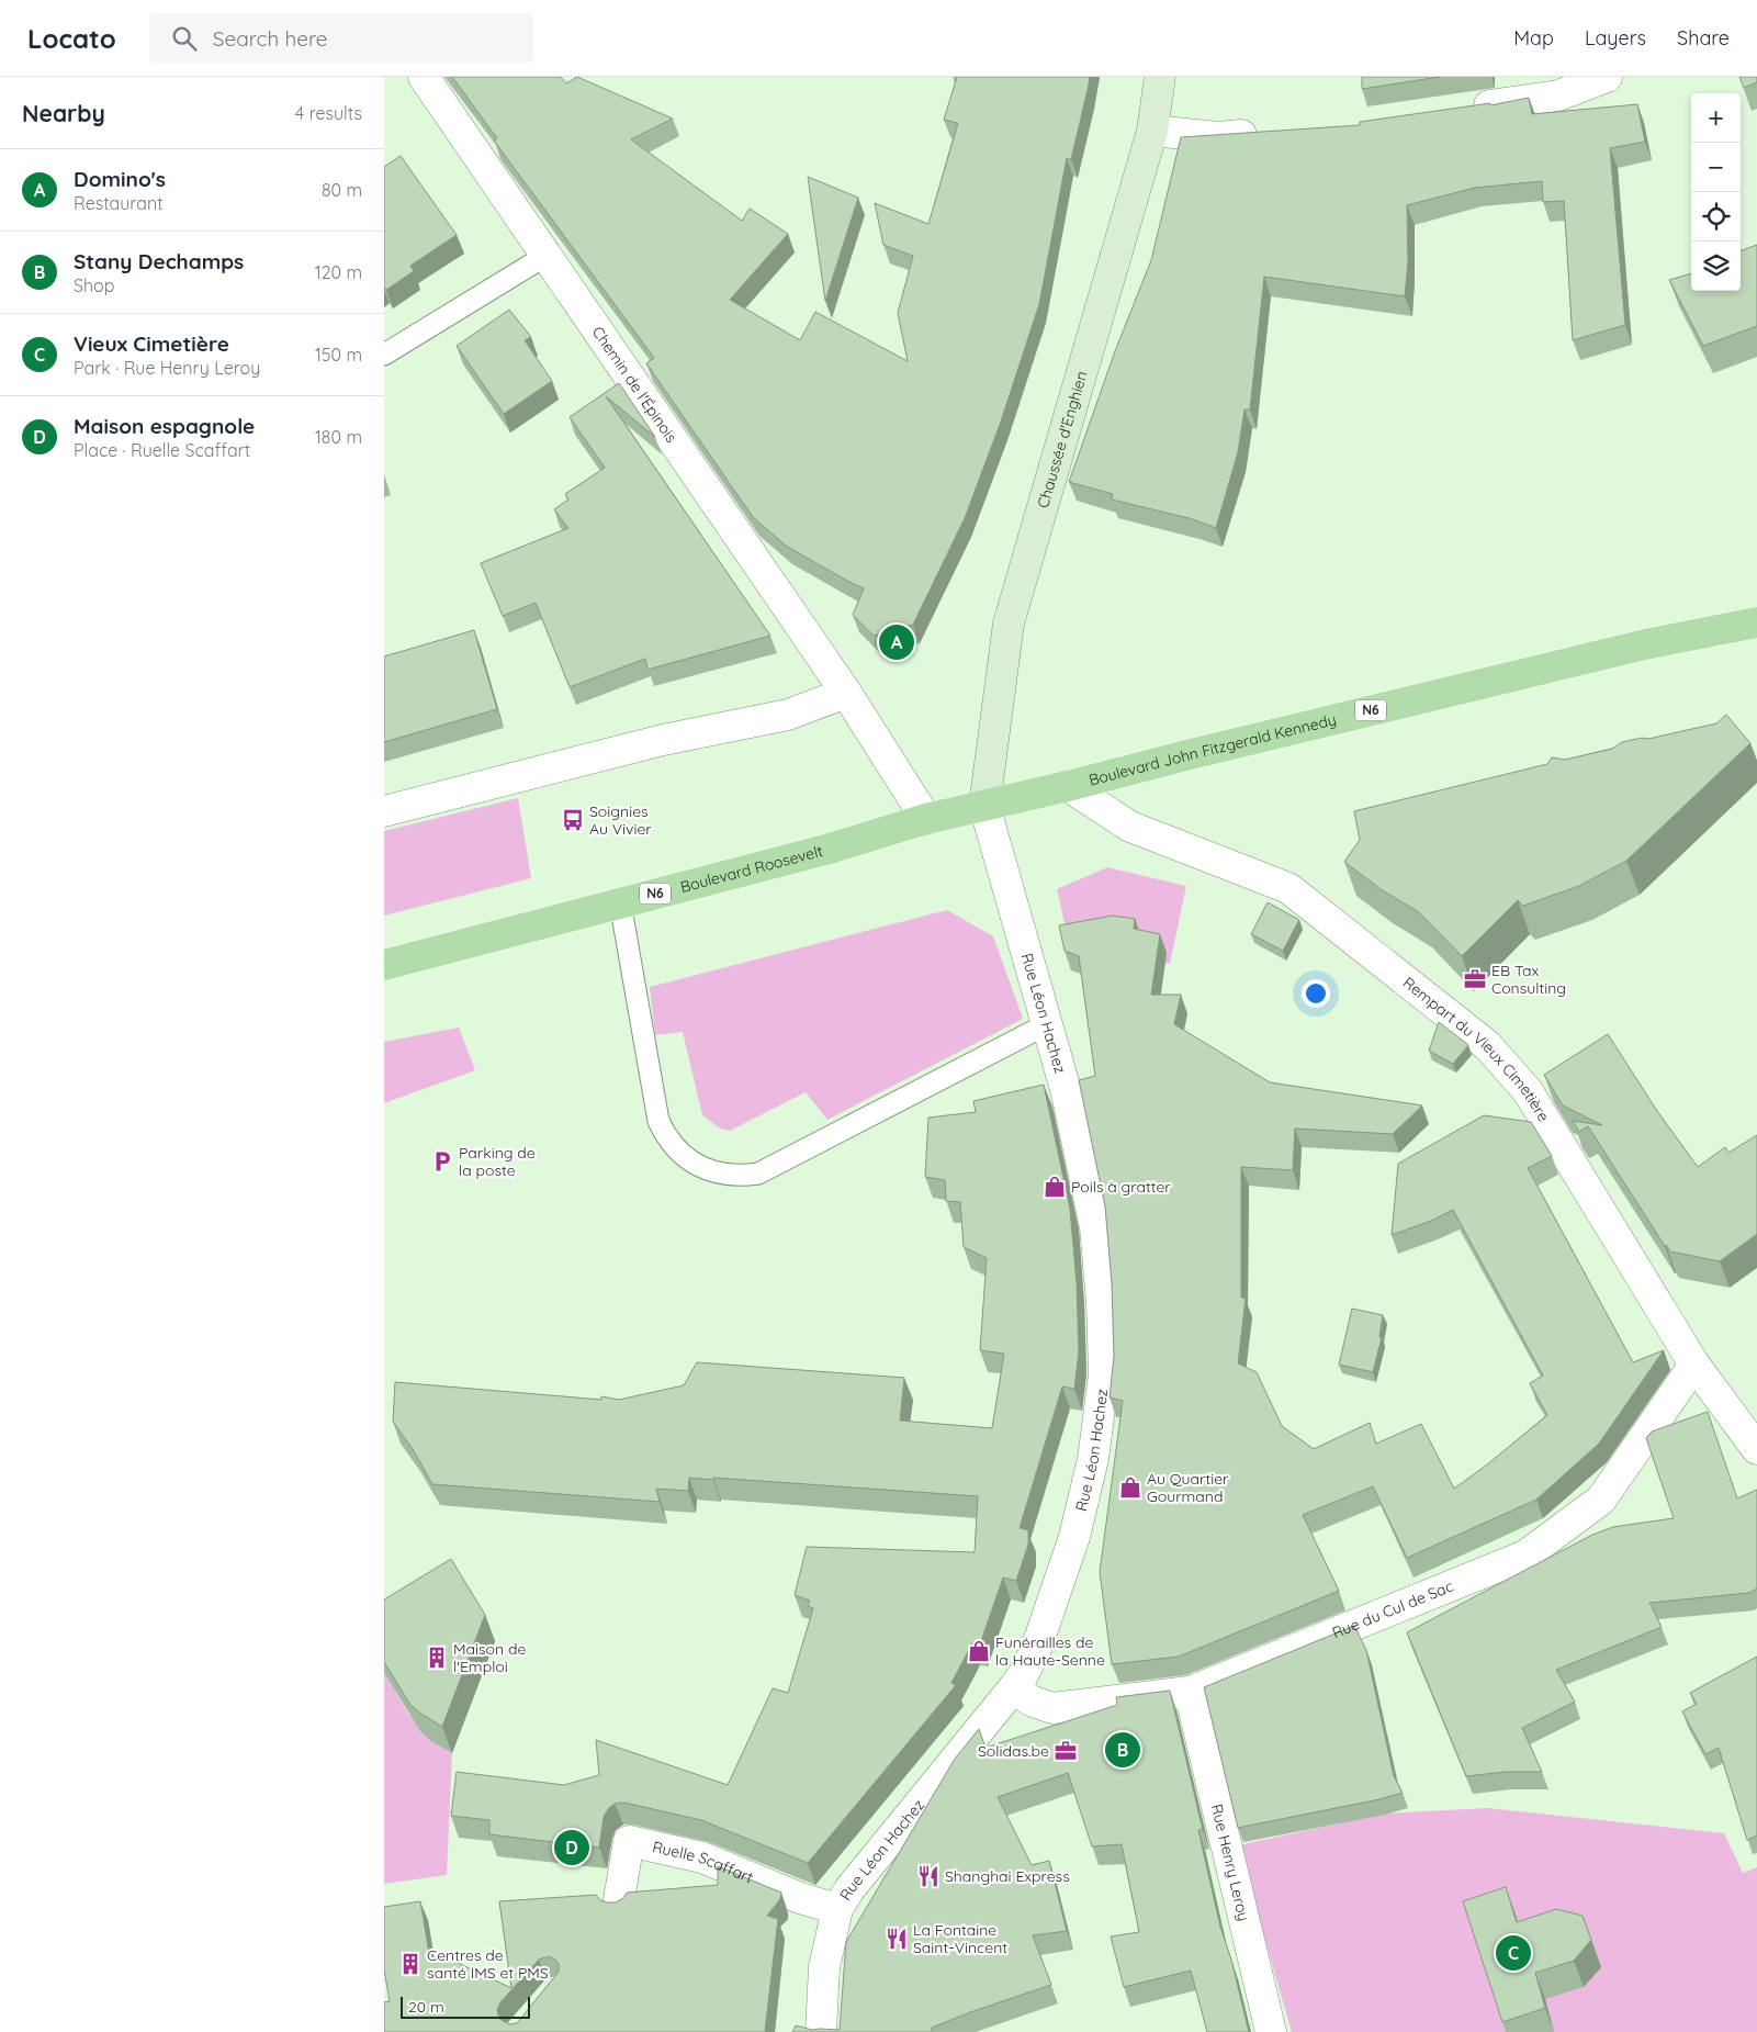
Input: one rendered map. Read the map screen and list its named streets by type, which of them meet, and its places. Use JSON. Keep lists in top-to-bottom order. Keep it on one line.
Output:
{"streets":{"main road":["Chaussée d'Enghien","N6","Boulevard John Fitzgerald Kennedy","Boulevard Roosevelt"],"street":["Chemin de l'Épinois","Rue Léon Hachez","Rempart du Vieux Cimetière","Rue du Cul de Sac","Rue Henry Leroy","Ruelle Scaffart"]},"crossings":[["Chemin de l'Épinois","Boulevard John Fitzgerald Kennedy"],["Chemin de l'Épinois","Boulevard Roosevelt"],["Chaussée d'Enghien","Boulevard John Fitzgerald Kennedy"],["Chaussée d'Enghien","Rue Léon Hachez"],["Boulevard John Fitzgerald Kennedy","Boulevard Roosevelt"],["Boulevard John Fitzgerald Kennedy","Rue Léon Hachez"],["Boulevard John Fitzgerald Kennedy","Rempart du Vieux Cimetière"],["Rue Léon Hachez","Rue du Cul de Sac"],["Rue Léon Hachez","Ruelle Scaffart"],["Rempart du Vieux Cimetière","Rue du Cul de Sac"],["Rue du Cul de Sac","Rue Henry Leroy"]],"places":{"bus stop":["Soignies Au Vivier"],"office":["EB Tax Consulting","Solidas.be"],"parking":["Parking de la poste"],"shop":["Poils à gratter","Au Quartier Gourmand","Funérailles de la Haute-Senne"],"building":["Maison de l'Emploi","Centres de santé IMS et PMS"],"restaurant":["Shanghai Express","La Fontaine Saint-Vincent"]},"scale_bar":"20 m","page":{"header":"Locato","search":"Search here","nav":["Map","Layers","Share"],"heading":["Nearby","4 results"],"map_buttons":["+","−"],"list":[{"mark":"A","name":"Domino's","note":"Restaurant","value":"80 m"},{"mark":"B","name":"Stany Dechamps","note":"Shop","value":"120 m"},{"mark":"C","name":"Vieux Cimetière","note":"Park · Rue Henry Leroy","value":"150 m"},{"mark":"D","name":"Maison espagnole","note":"Place · Ruelle Scaffart","value":"180 m"}],"pins":["A","B","D","C"],"scale":"20 m"}}
